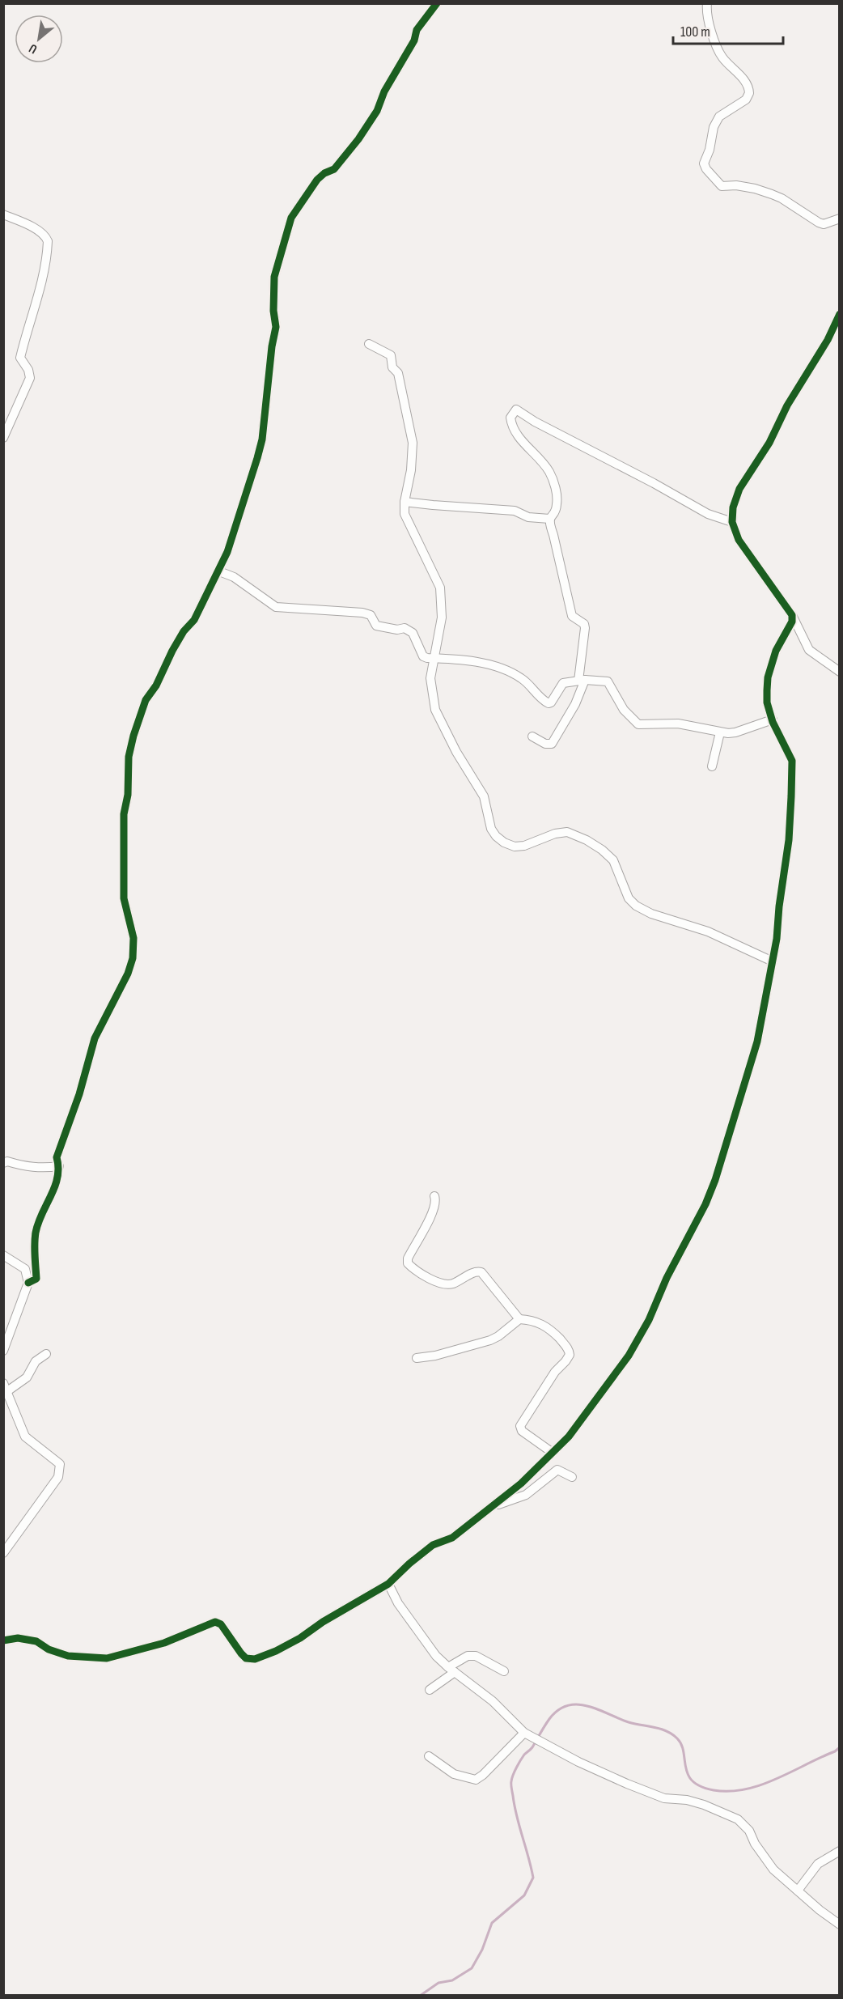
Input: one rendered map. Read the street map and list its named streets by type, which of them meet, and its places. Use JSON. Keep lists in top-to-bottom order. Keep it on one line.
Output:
{"scale_bar":"100 m","north":"bottom left"}
